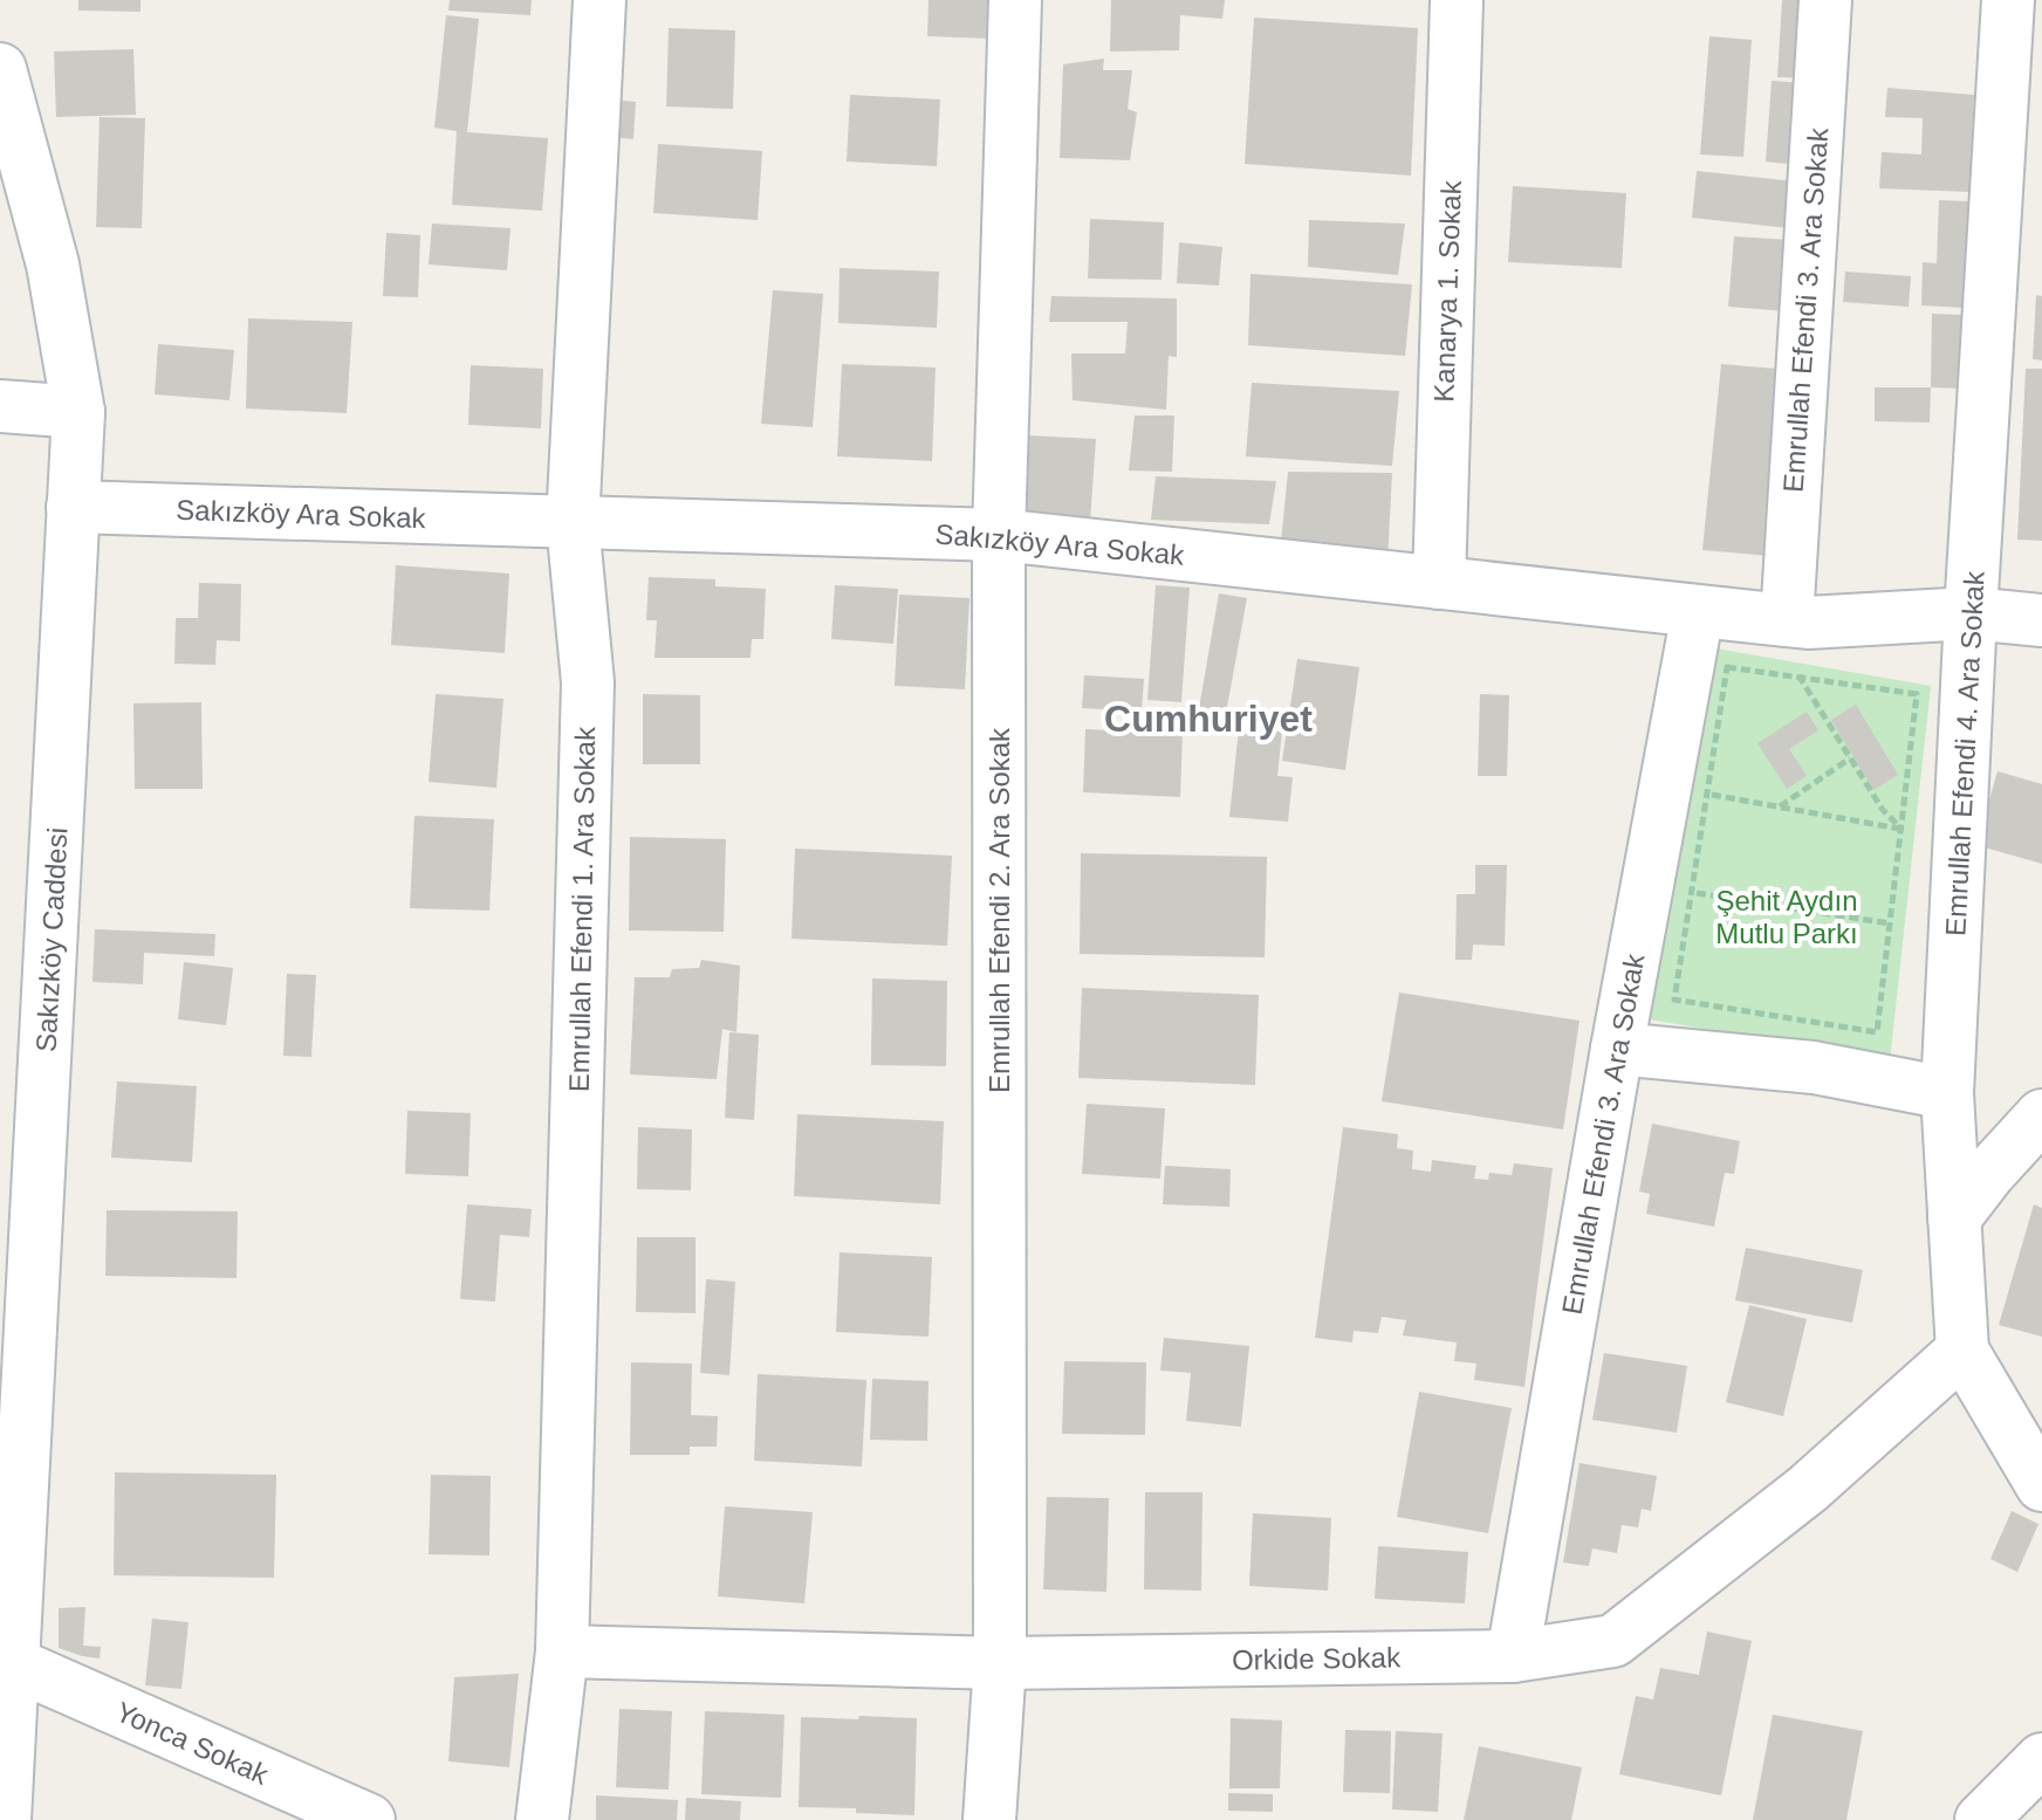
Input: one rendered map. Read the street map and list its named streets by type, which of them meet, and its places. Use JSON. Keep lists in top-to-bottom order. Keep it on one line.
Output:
{"streets":{"street":["Kanarya 1. Sokak","Emrullah Efendi 3. Ara Sokak","Sakızköy Ara Sokak","Emrullah Efendi 4. Ara Sokak","Emrullah Efendi 1. Ara Sokak","Emrullah Efendi 2. Ara Sokak","Sakızköy Caddesi","Orkide Sokak","Yonca Sokak"]},"crossings":[["Kanarya 1. Sokak","Sakızköy Ara Sokak"],["Emrullah Efendi 3. Ara Sokak","Sakızköy Ara Sokak"],["Emrullah Efendi 3. Ara Sokak","Orkide Sokak"],["Sakızköy Ara Sokak","Emrullah Efendi 4. Ara Sokak"],["Sakızköy Ara Sokak","Emrullah Efendi 1. Ara Sokak"],["Sakızköy Ara Sokak","Emrullah Efendi 2. Ara Sokak"],["Sakızköy Ara Sokak","Sakızköy Caddesi"],["Emrullah Efendi 4. Ara Sokak","Orkide Sokak"],["Emrullah Efendi 1. Ara Sokak","Orkide Sokak"],["Emrullah Efendi 2. Ara Sokak","Orkide Sokak"],["Sakızköy Caddesi","Yonca Sokak"]],"districts":["Cumhuriyet"],"parks":["Şehit Aydın Mutlu Parkı"]}
